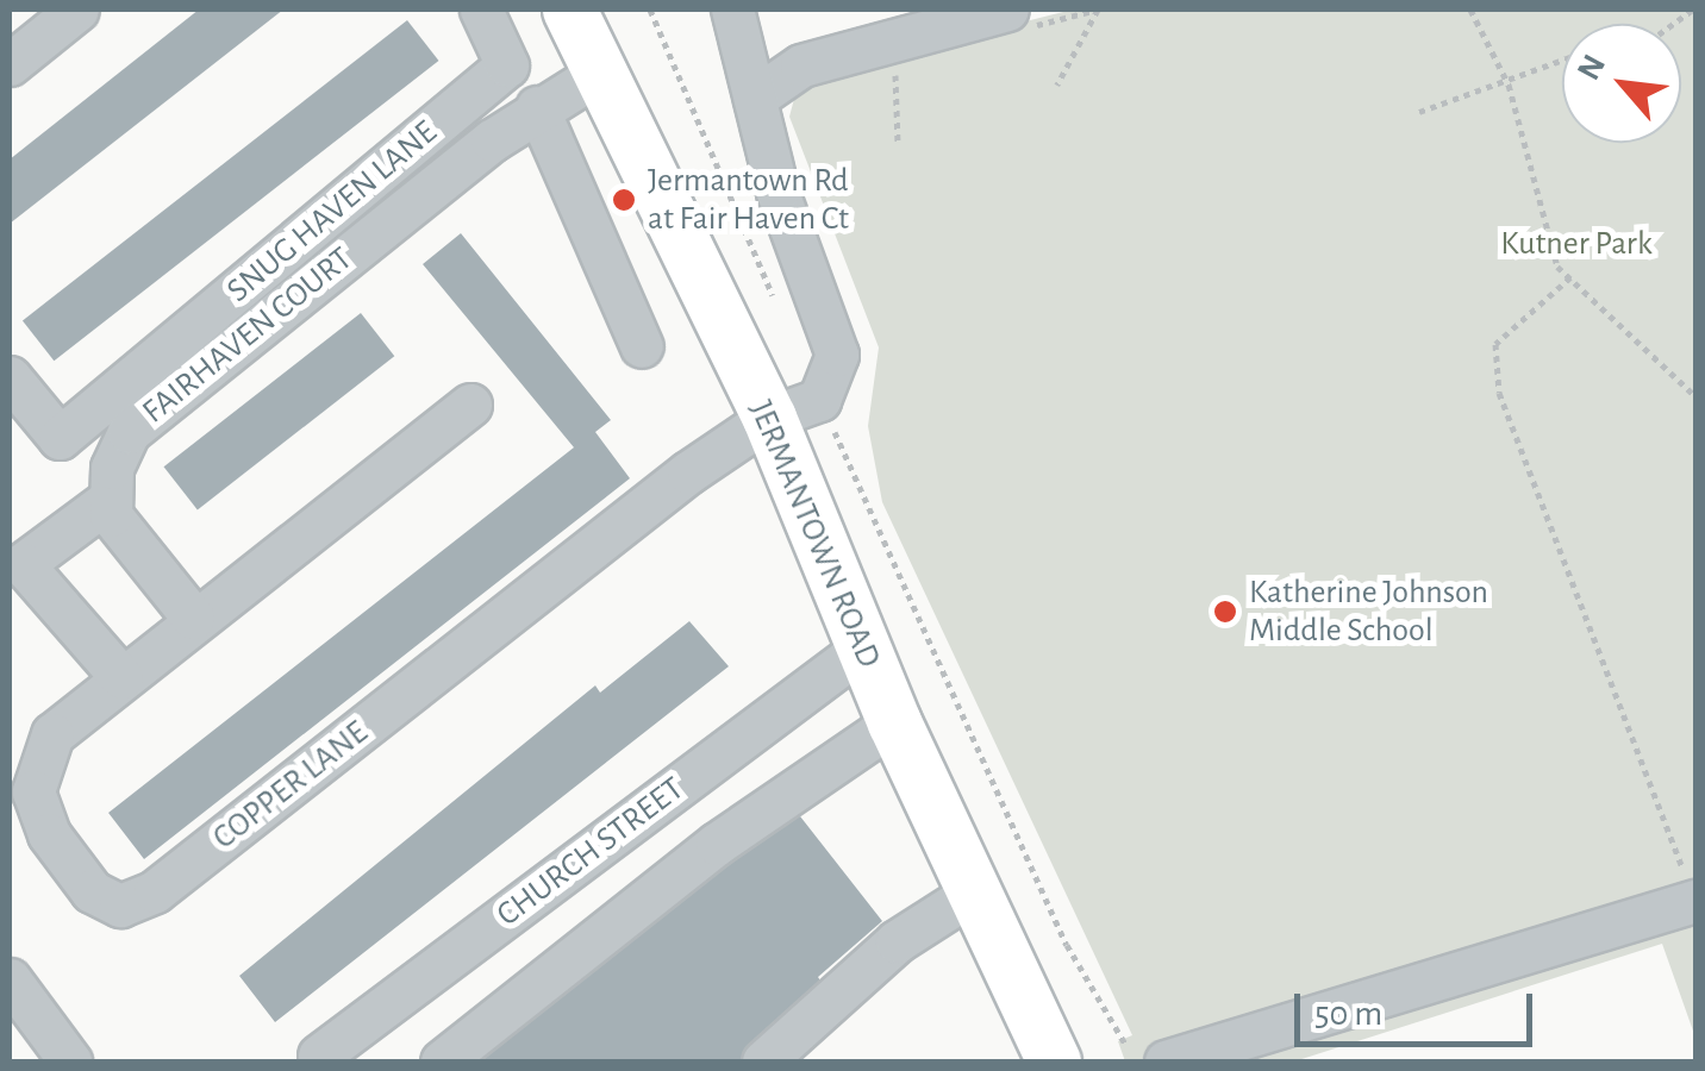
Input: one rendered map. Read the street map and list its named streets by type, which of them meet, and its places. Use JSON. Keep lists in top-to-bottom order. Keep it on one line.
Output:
{"streets":{"main road":["JERMANTOWN ROAD"],"street":["SNUG HAVEN LANE","FAIRHAVEN COURT","COPPER LANE","CHURCH STREET"]},"crossings":[["FAIRHAVEN COURT","JERMANTOWN ROAD"],["JERMANTOWN ROAD","COPPER LANE"],["JERMANTOWN ROAD","CHURCH STREET"]],"parks":["Kutner Park"],"places":["Jermantown Rd at Fair Haven Ct","Katherine Johnson Middle School"],"scale_bar":"50 m","north":"top left"}
